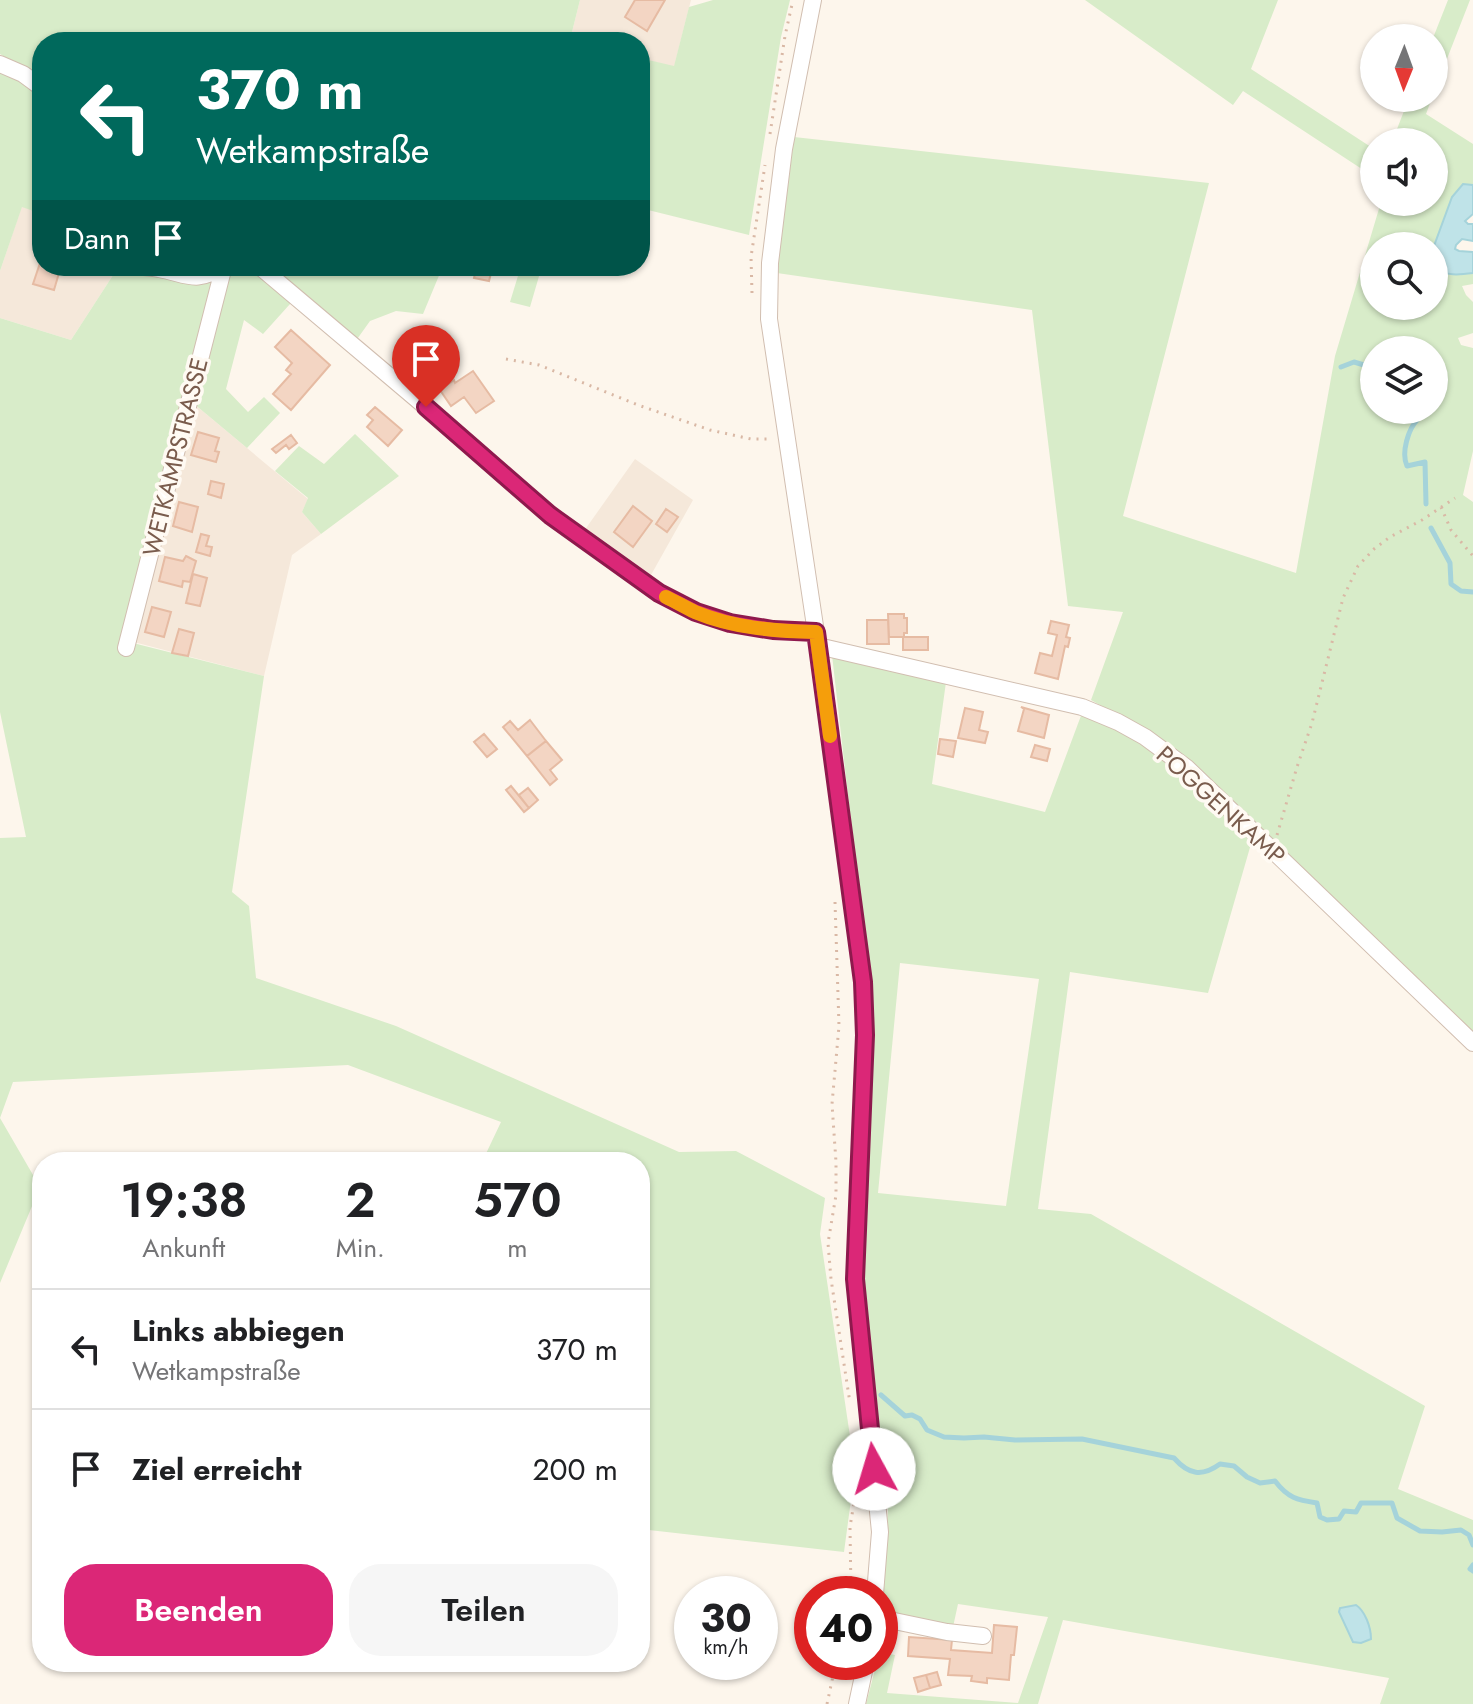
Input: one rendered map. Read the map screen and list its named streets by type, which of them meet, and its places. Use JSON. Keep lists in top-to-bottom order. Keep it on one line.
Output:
{"streets":{"street":["WETKAMPSTRASSE","POGGENKAMP"]},"north":"bottom","page":{"turn":["370 m","Wetkampstraße"],"then":"Dann","eta":["19:38","Ankunft","2","Min.","570","m"],"list":[{"name":"Links abbiegen","note":"Wetkampstraße","value":"370 m"},{"name":"Ziel erreicht","value":"200 m"}],"buttons":["Beenden","Teilen"],"speed":"30 km/h","limit":"40"}}
